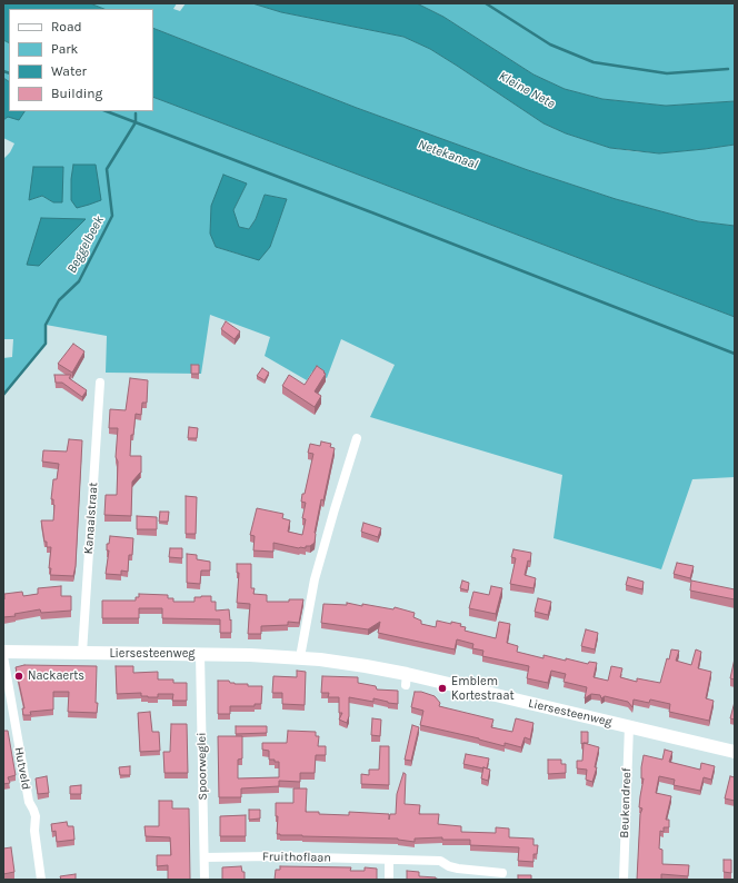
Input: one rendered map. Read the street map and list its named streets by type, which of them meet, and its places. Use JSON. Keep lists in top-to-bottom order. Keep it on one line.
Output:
{"streets":{"main road":["Liersesteenweg"],"street":["Kanaalstraat","Spoorweglei","Hutveld","Beukendreef","Fruithoflaan"]},"crossings":[["Kanaalstraat","Liersesteenweg"],["Liersesteenweg","Spoorweglei"],["Liersesteenweg","Beukendreef"],["Spoorweglei","Fruithoflaan"]],"water":["Kleine Nete","Netekanaal","Beggelbeek"],"places":["Nackaerts","Emblem Kortestraat"],"legend":["Road","Park","Water","Building"]}
